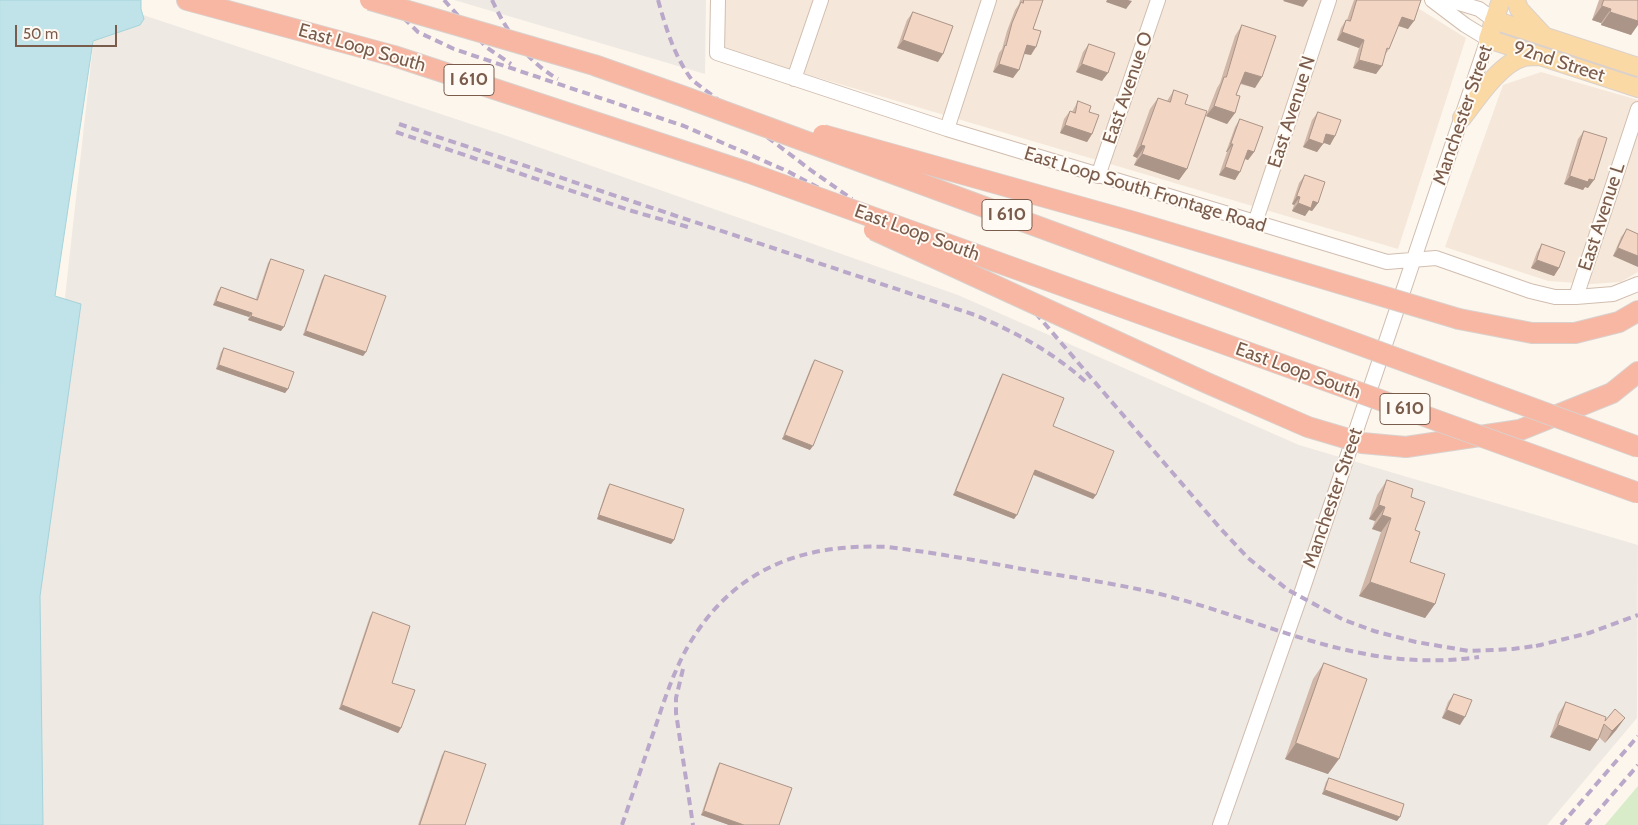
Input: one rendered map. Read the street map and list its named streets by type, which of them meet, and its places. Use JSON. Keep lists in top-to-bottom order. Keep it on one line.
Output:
{"streets":{"highway":["East Loop South","I 610"],"main road":["92nd Street","Manchester Street"],"street":["East Avenue O","East Avenue N","East Loop South Frontage Road","East Avenue L"]},"crossings":[["92nd Street","Manchester Street"],["East Avenue O","East Loop South Frontage Road"],["East Avenue N","East Loop South Frontage Road"],["Manchester Street","East Loop South Frontage Road"],["East Loop South Frontage Road","East Avenue L"]],"scale_bar":"50 m"}
